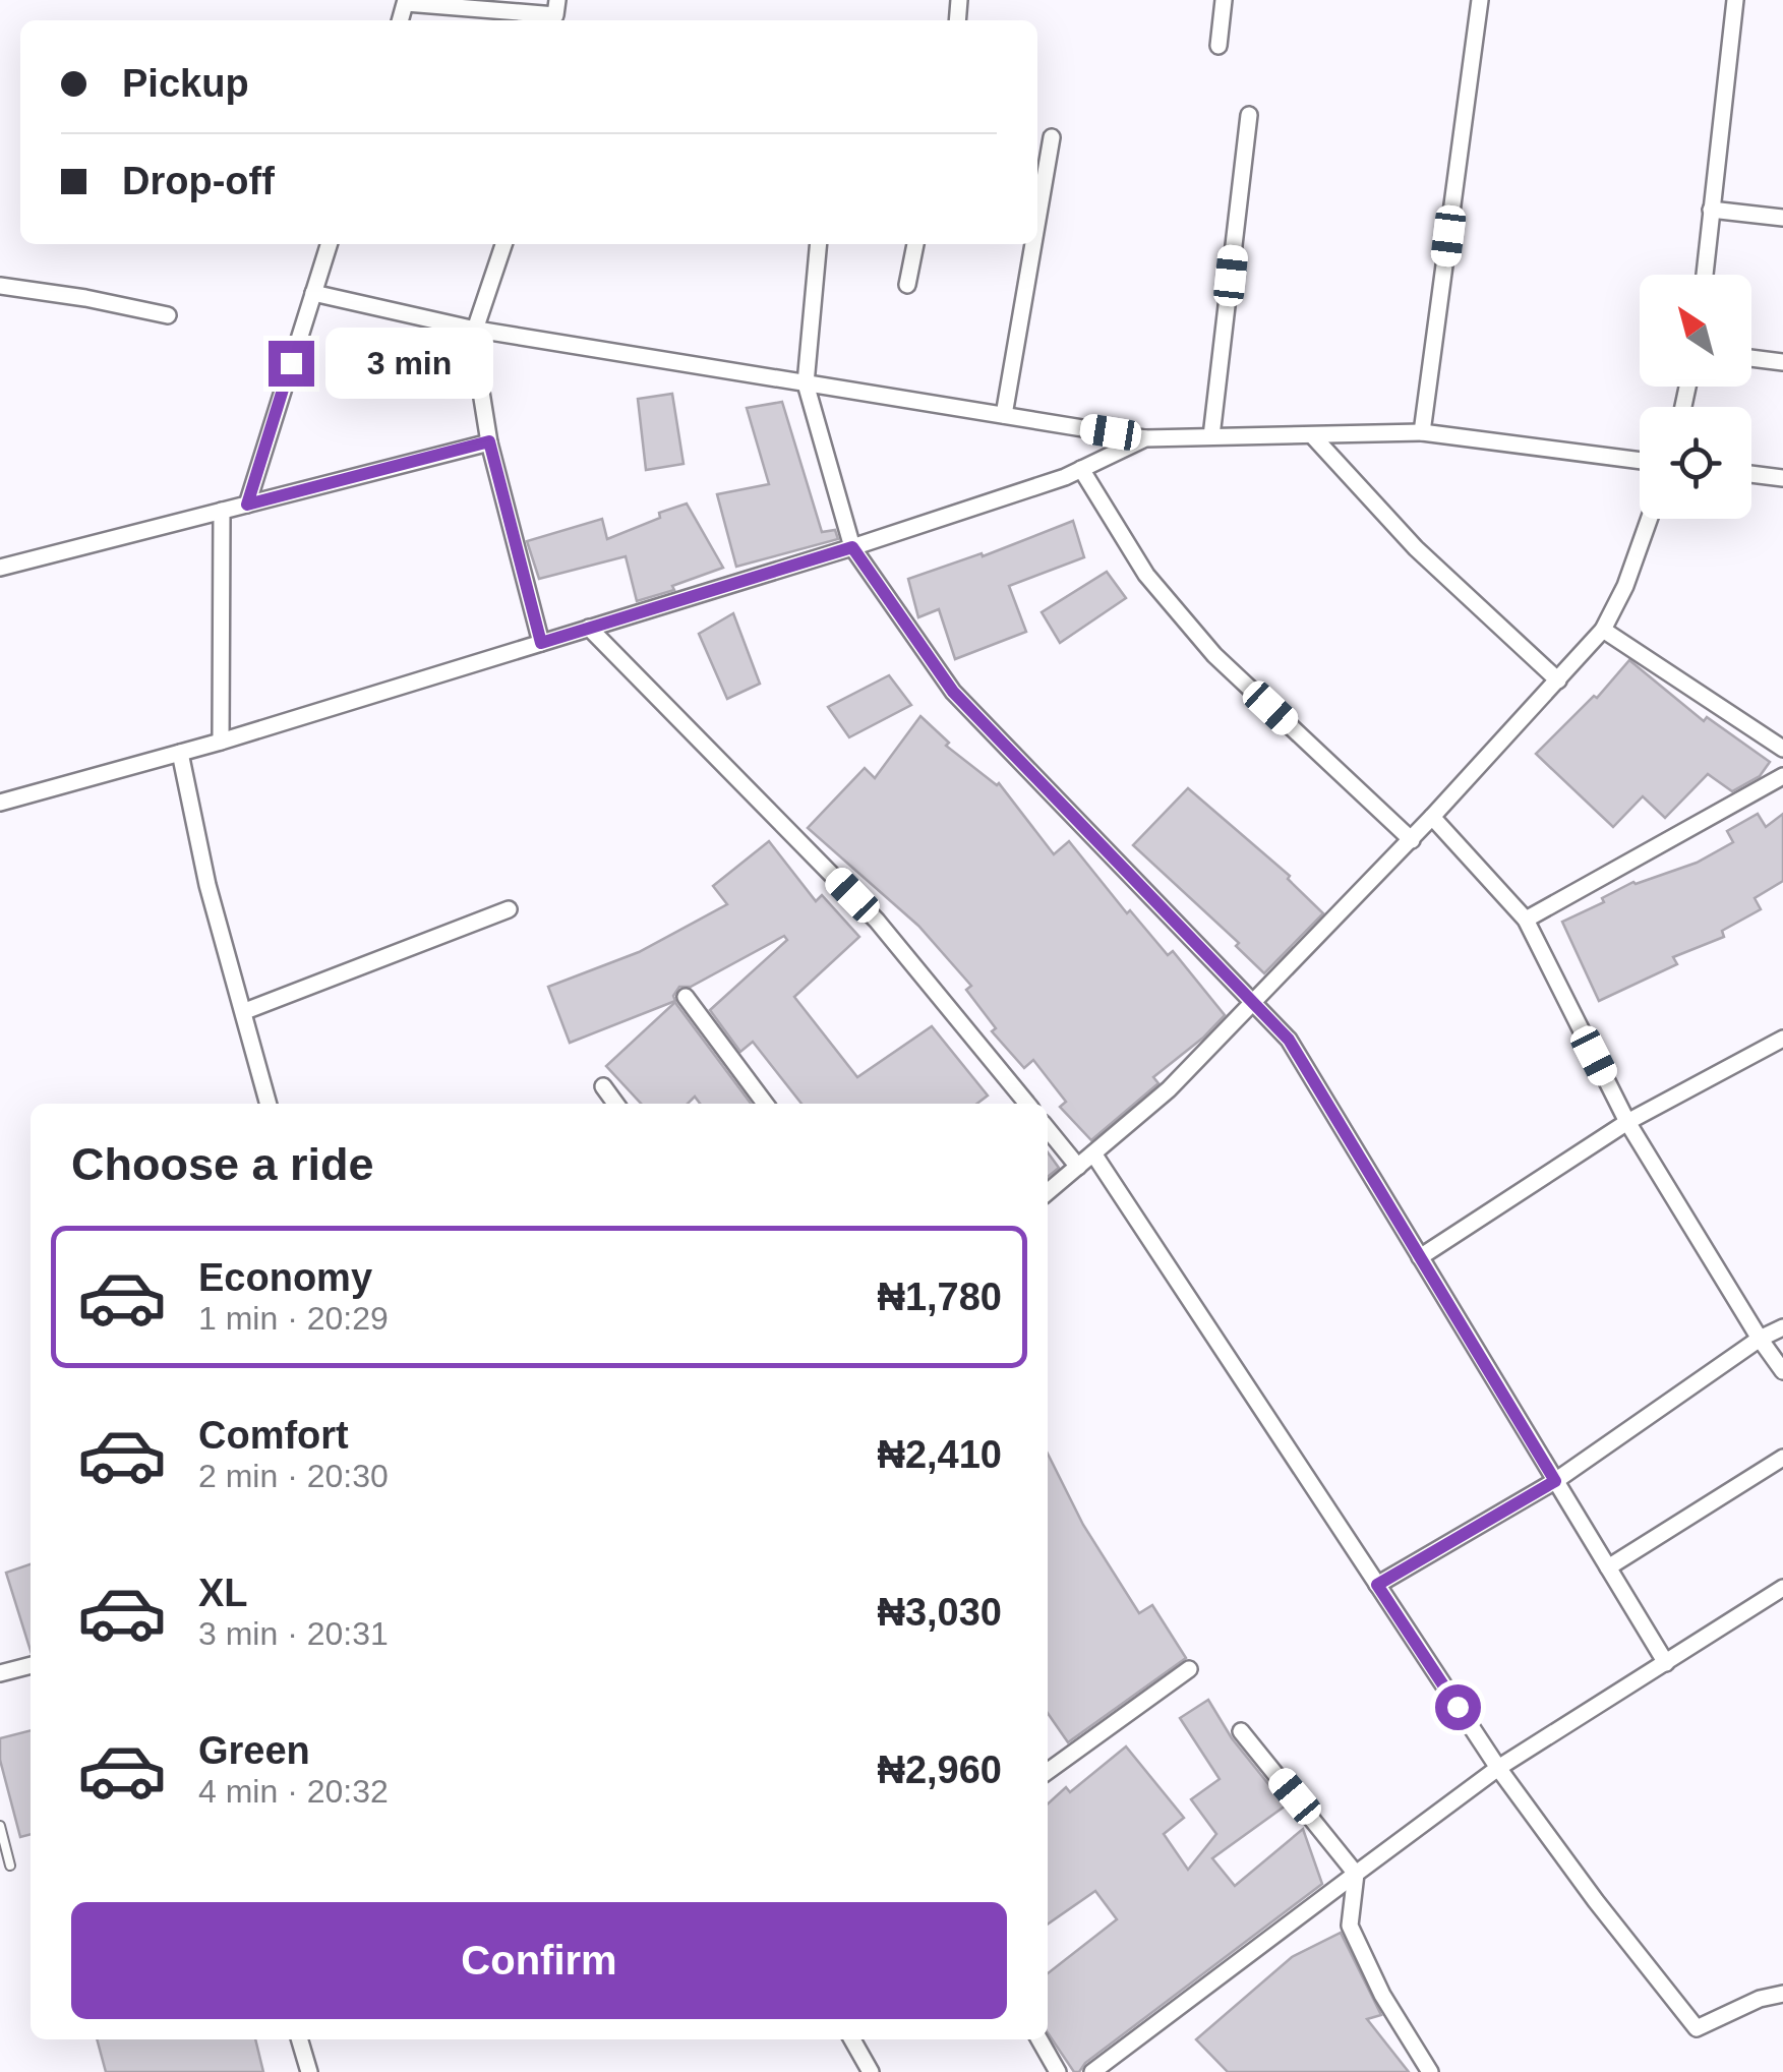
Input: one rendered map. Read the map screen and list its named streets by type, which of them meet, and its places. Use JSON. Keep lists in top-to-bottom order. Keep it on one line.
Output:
{"north":"top left","page":{"banner":["Pickup","Drop-off"],"bubble":"3 min","heading":"Choose a ride","list":[{"name":"Economy","note":"1 min · 20:29","value":"₦1,780"},{"name":"Comfort","note":"2 min · 20:30","value":"₦2,410"},{"name":"XL","note":"3 min · 20:31","value":"₦3,030"},{"name":"Green","note":"4 min · 20:32","value":"₦2,960"}],"buttons":"Confirm"}}
